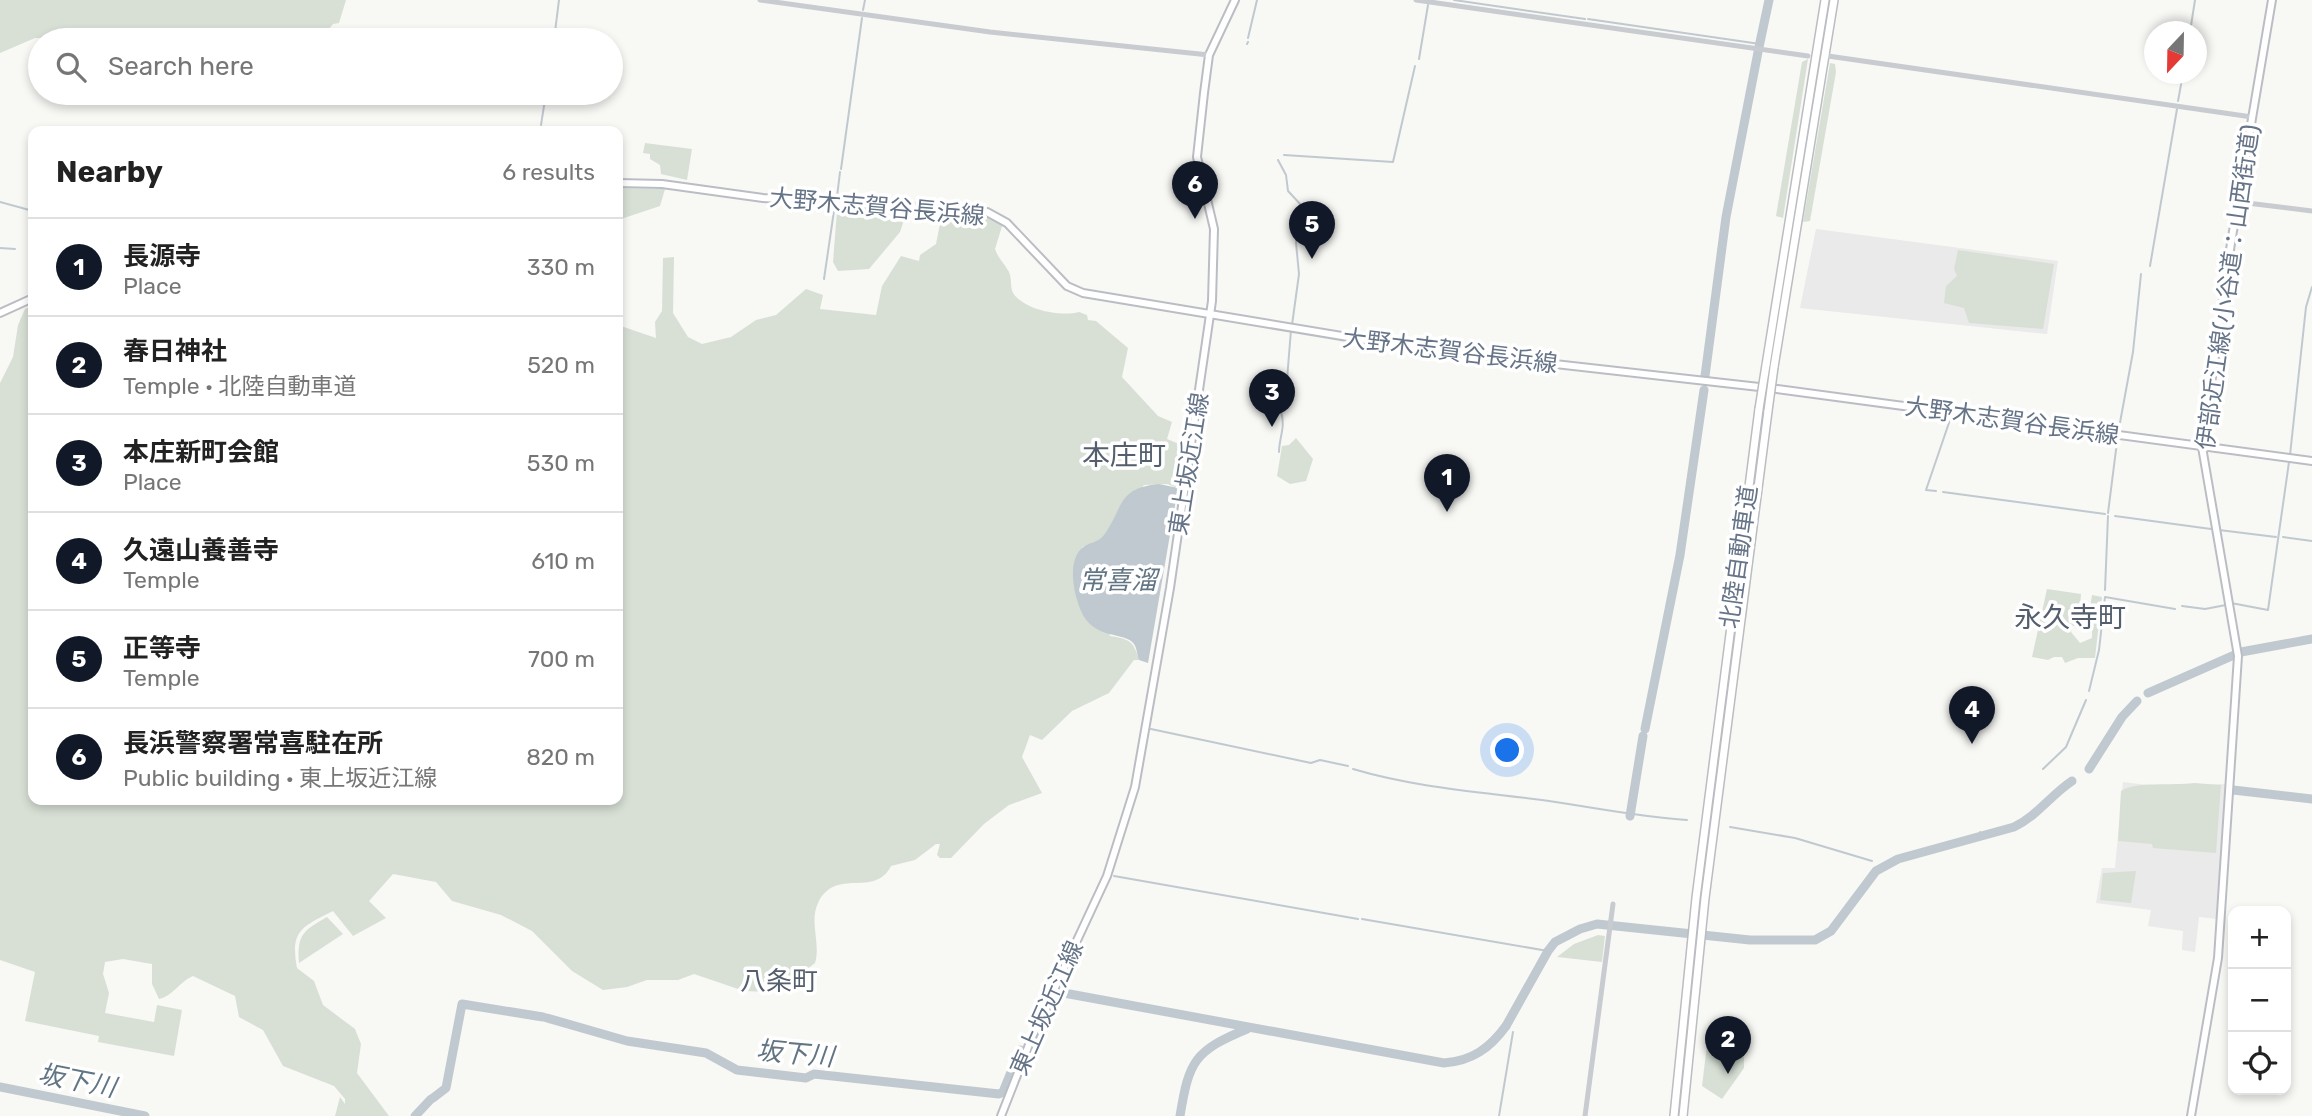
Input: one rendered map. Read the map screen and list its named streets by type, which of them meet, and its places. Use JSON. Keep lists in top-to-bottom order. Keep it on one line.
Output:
{"streets":{"highway":["北陸自動車道"],"main road":["大野木志賀谷長浜線","伊部近江線(小谷道：山西街道)","東上坂近江線"]},"crossings":[["大野木志賀谷長浜線","伊部近江線(小谷道：山西街道)"],["大野木志賀谷長浜線","東上坂近江線"]],"districts":["本庄町","永久寺町","八条町"],"water":["常喜溜","坂下川"],"north":"bottom","page":{"search":"Search here","heading":["Nearby","6 results"],"pins":["6","5","3","1","4","2"],"list":[{"mark":"1","name":"長源寺","note":"Place","value":"330 m"},{"mark":"2","name":"春日神社","note":"Temple · 北陸自動車道","value":"520 m"},{"mark":"3","name":"本庄新町会館","note":"Place","value":"530 m"},{"mark":"4","name":"久遠山養善寺","note":"Temple","value":"610 m"},{"mark":"5","name":"正等寺","note":"Temple","value":"700 m"},{"mark":"6","name":"長浜警察署常喜駐在所","note":"Public building · 東上坂近江線","value":"820 m"}],"map_buttons":["+","−"]}}
